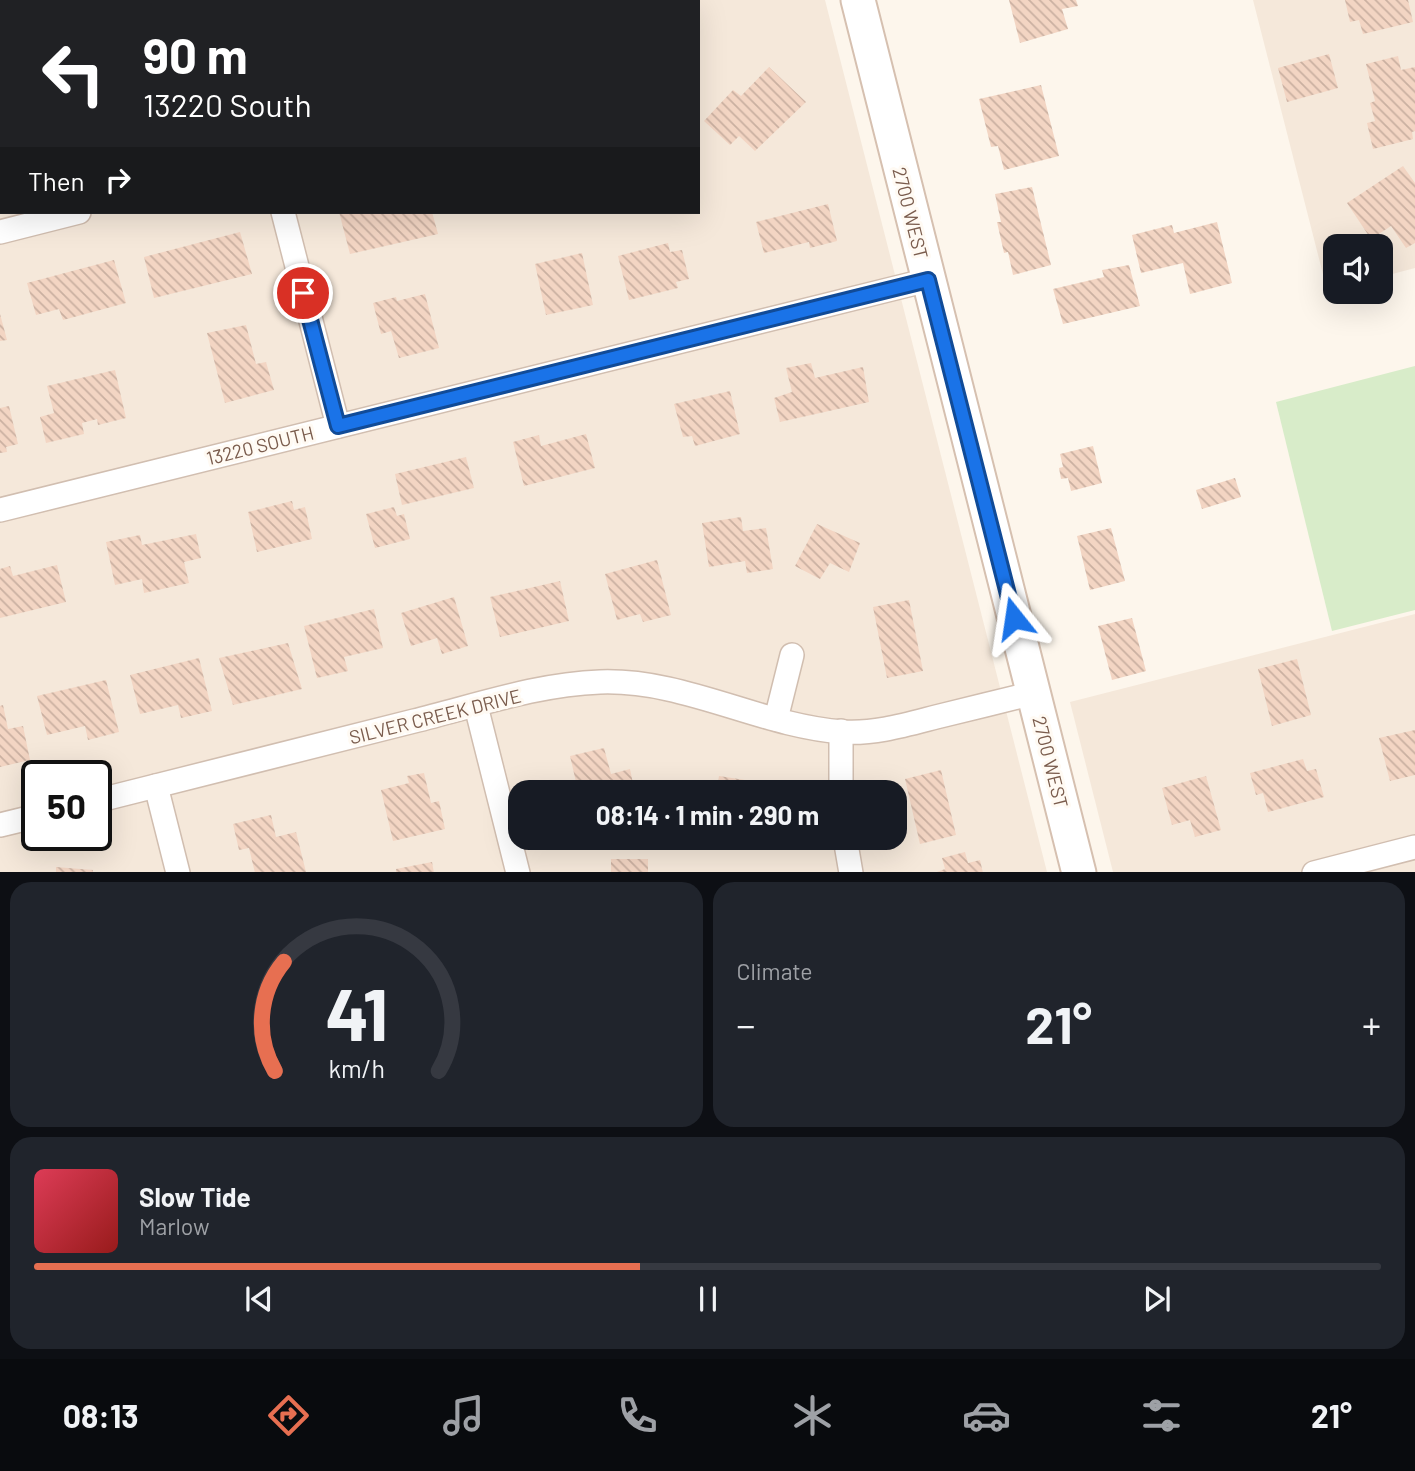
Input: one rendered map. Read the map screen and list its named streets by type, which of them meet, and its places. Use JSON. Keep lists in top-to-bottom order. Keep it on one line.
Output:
{"streets":{"main road":["2700 WEST"],"street":["13220 SOUTH","SILVER CREEK DRIVE"]},"crossings":[["2700 WEST","13220 SOUTH"],["2700 WEST","SILVER CREEK DRIVE"]],"page":{"turn":["90 m","13220 South"],"then":"Then","limit":"50","trip":"08:14 · 1 min · 290 m","tile":"Climate","heat":["−","21°","+"],"song":["Slow Tide","Marlow"],"tabs":["08:13","21°"],"gauge":["41","km/h"]}}
